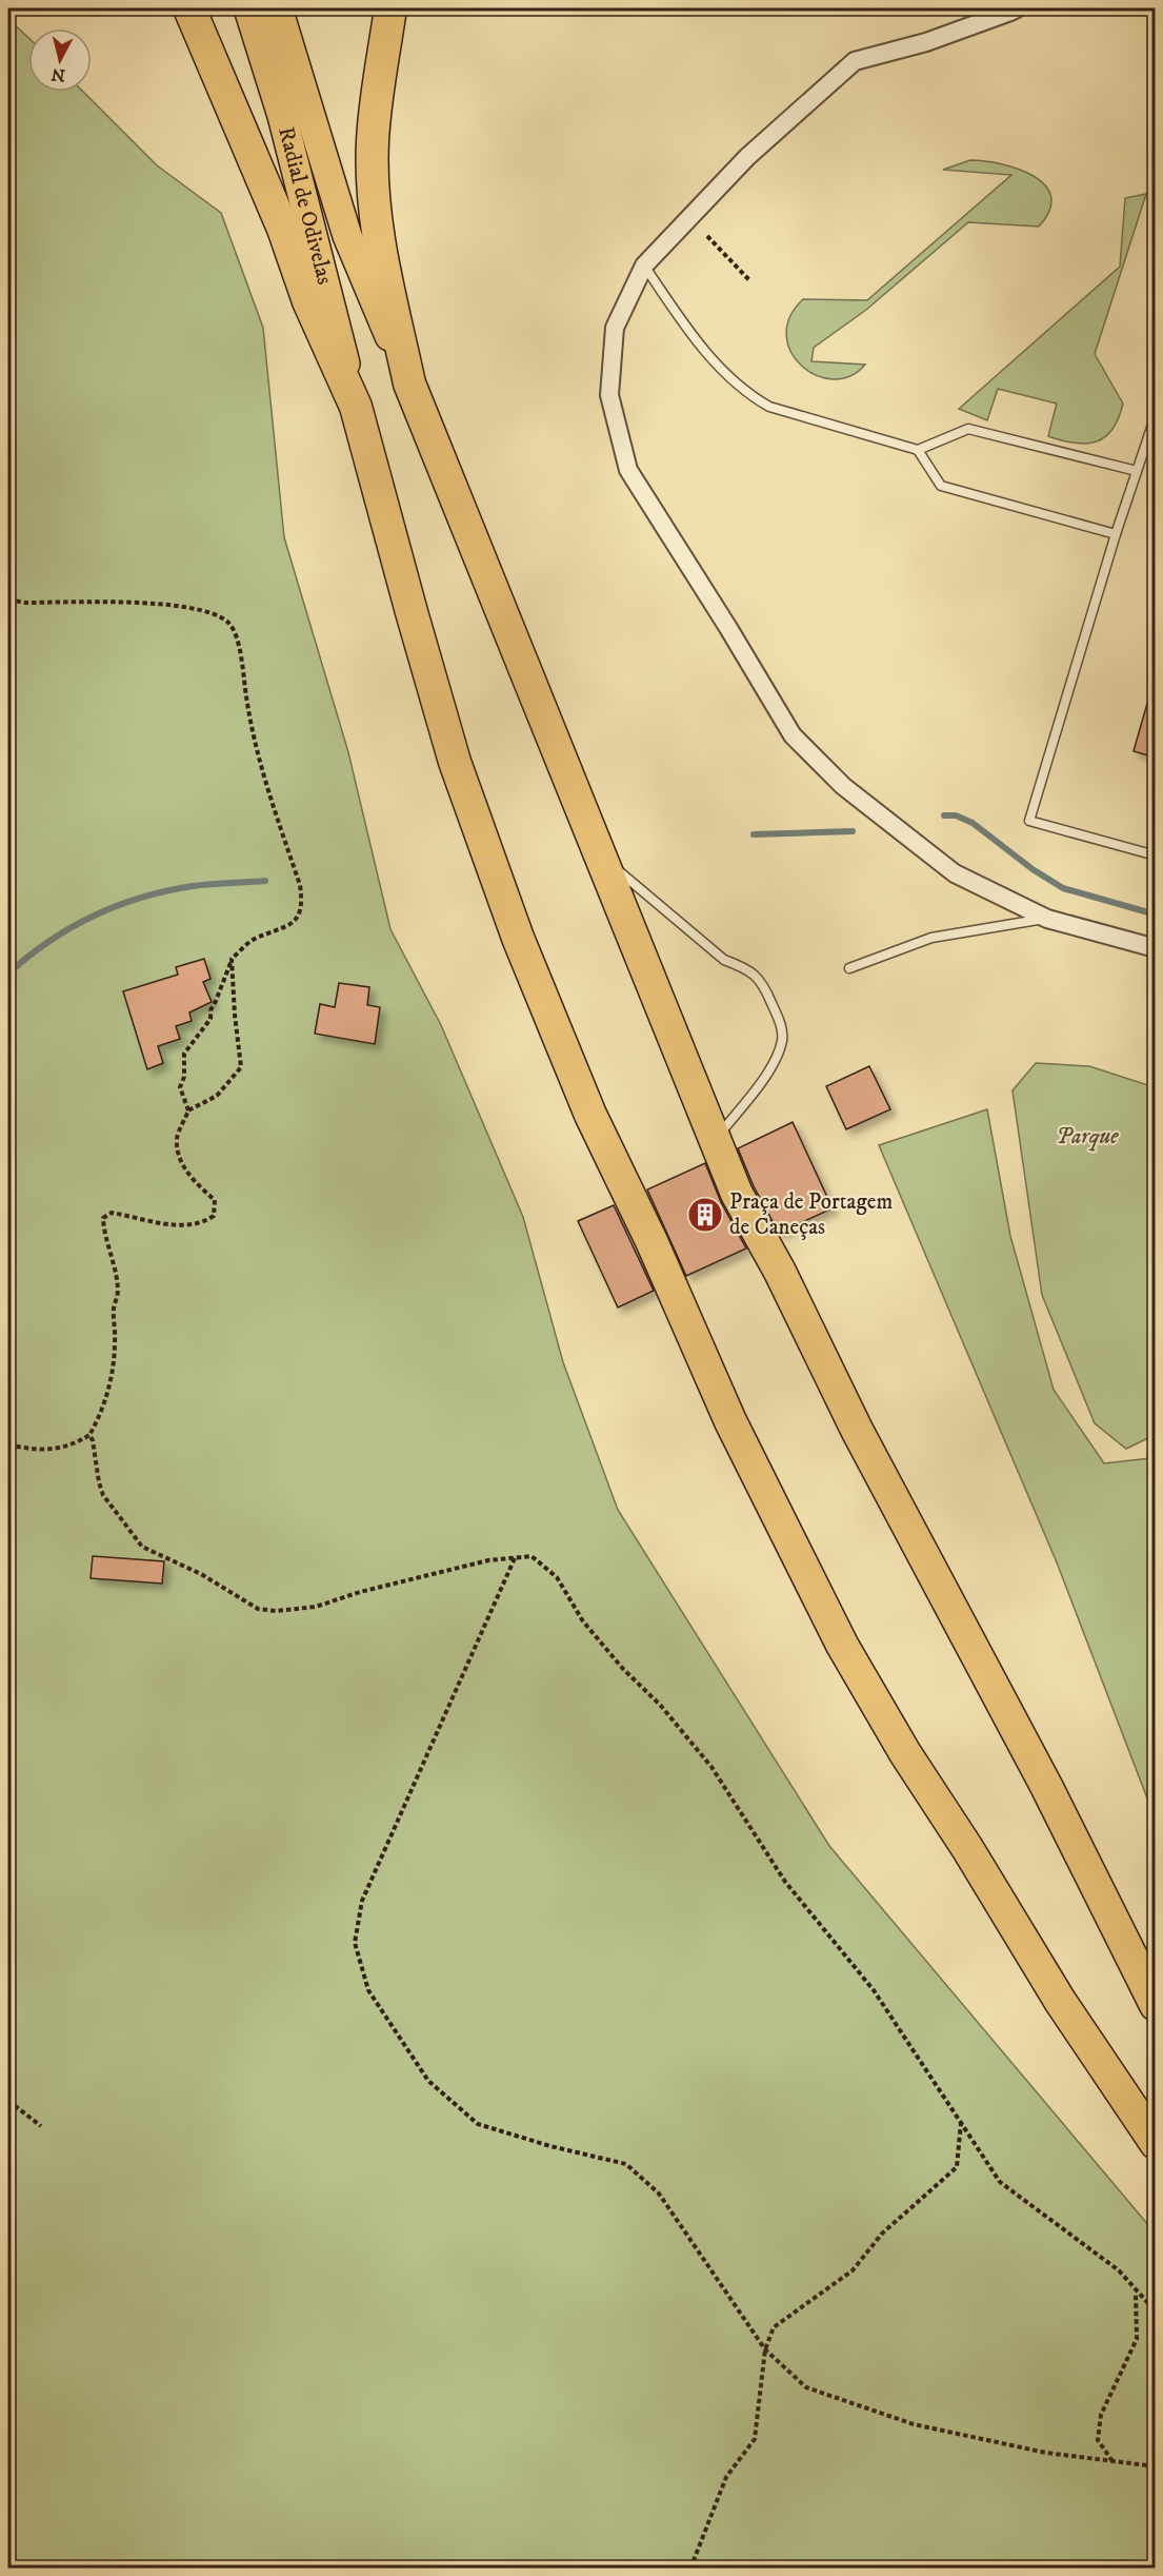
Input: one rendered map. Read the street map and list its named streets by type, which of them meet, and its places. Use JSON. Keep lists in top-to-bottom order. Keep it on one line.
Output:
{"streets":{"highway":["Radial de Odivelas"]},"parks":["Parque"],"places":{"building":["Praça de Portagem de Caneças"]},"north":"bottom"}
